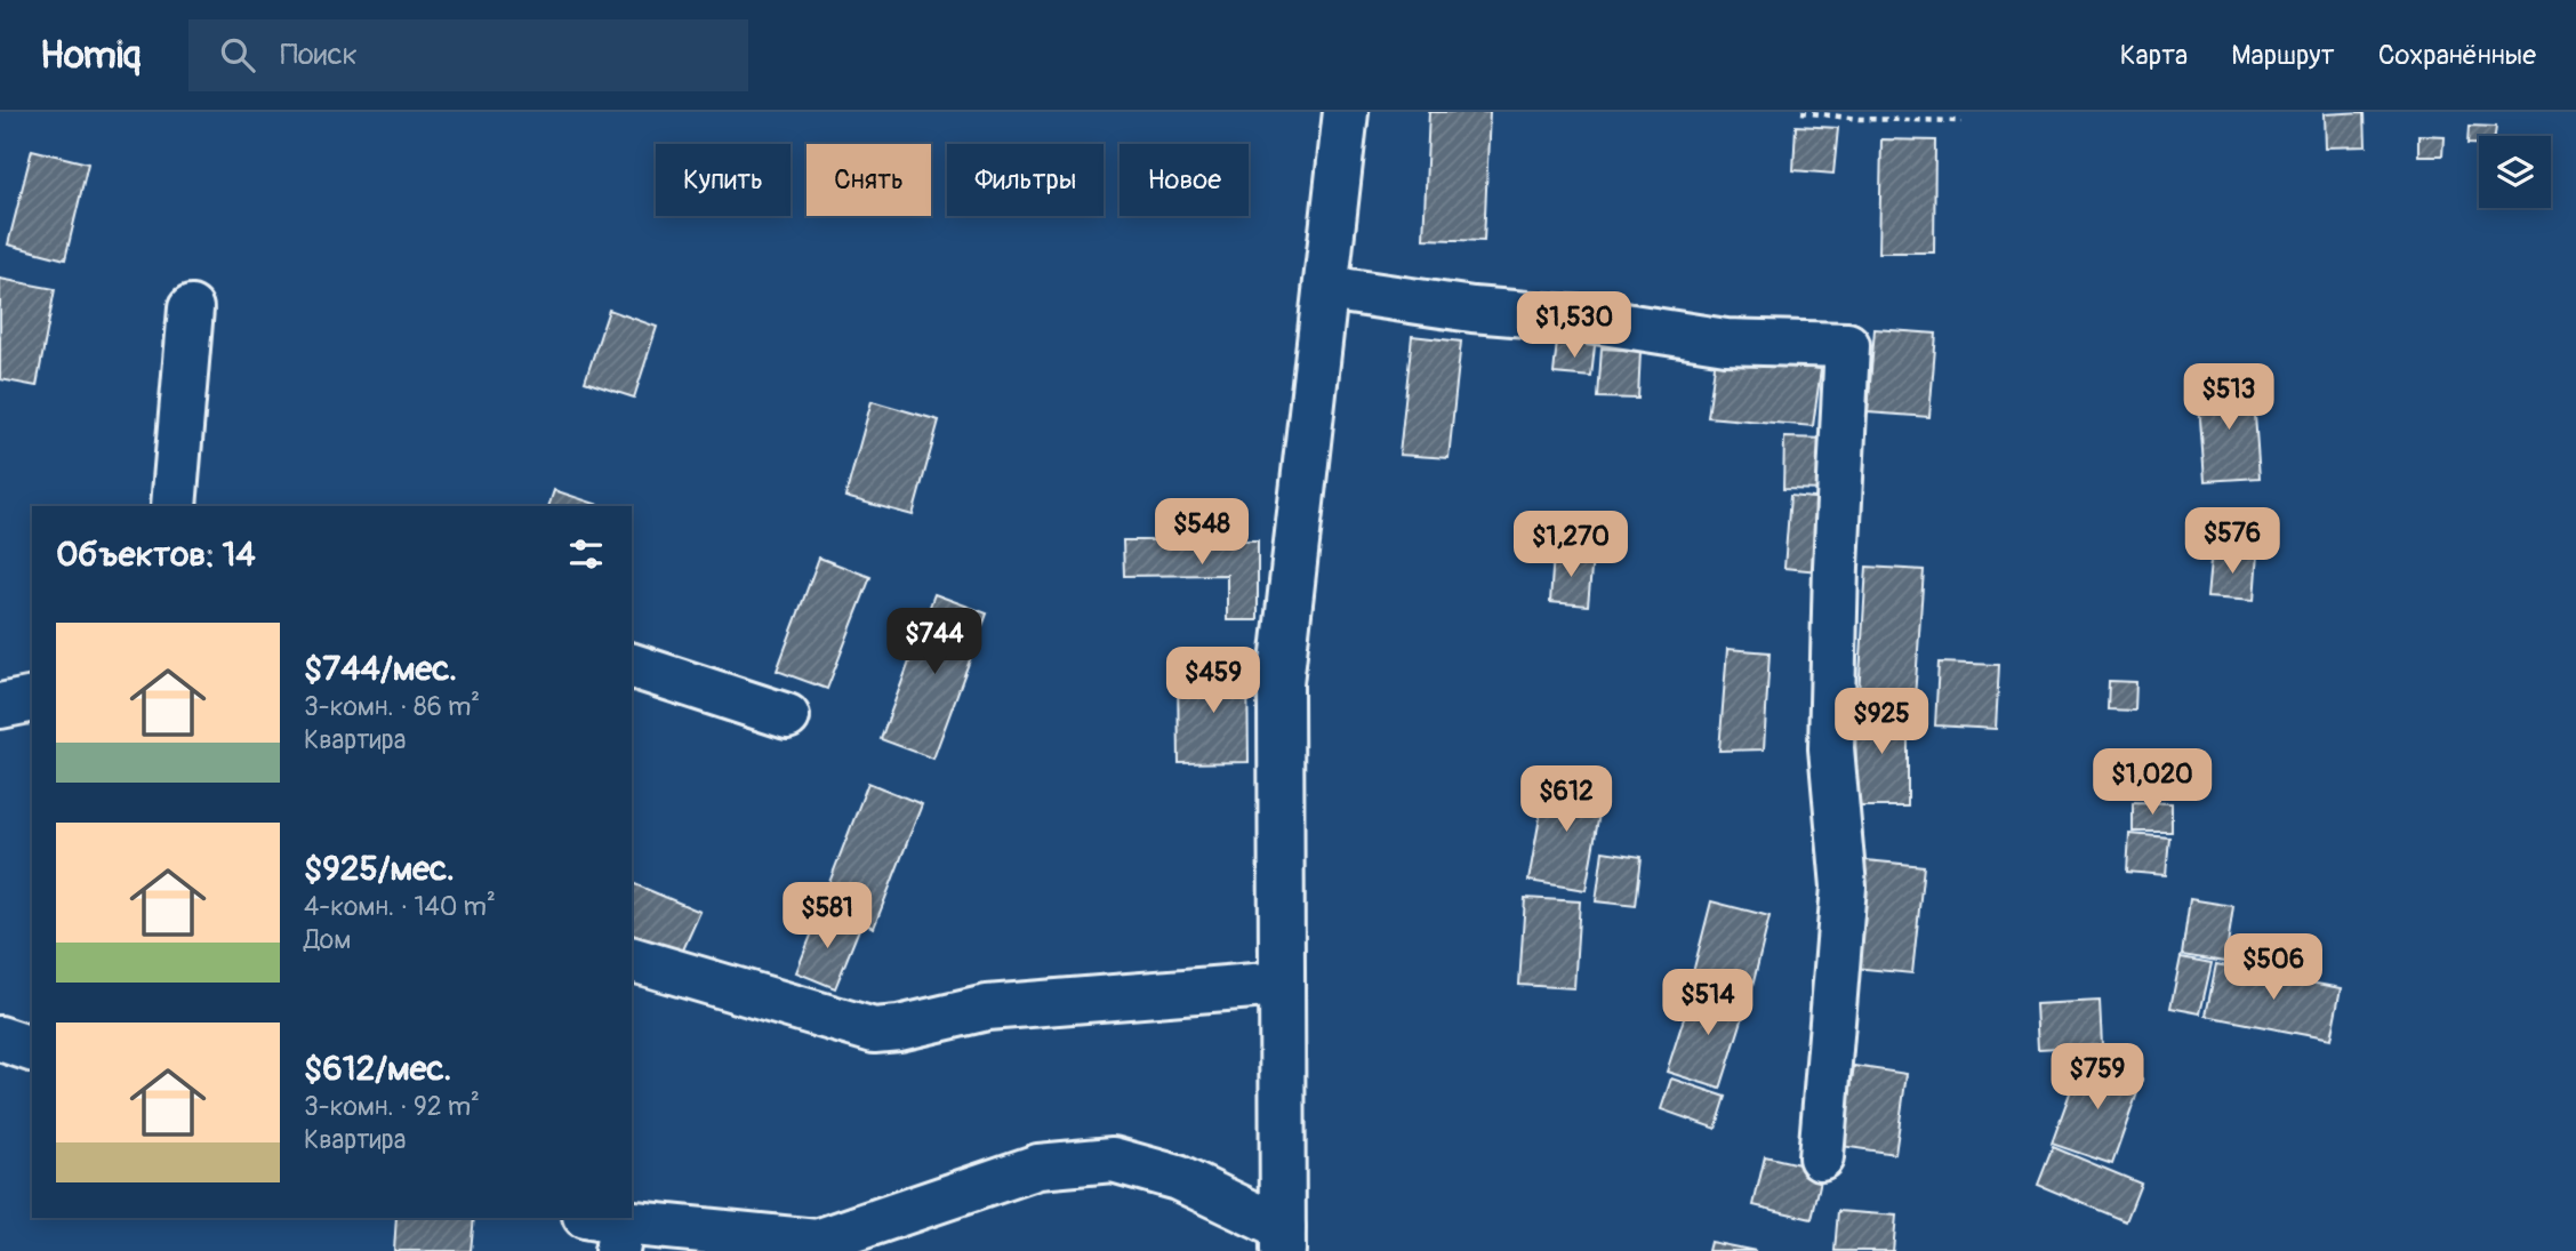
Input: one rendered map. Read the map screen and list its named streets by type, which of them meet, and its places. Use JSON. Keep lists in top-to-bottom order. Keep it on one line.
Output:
{"page":{"header":"Homiq","search":"Поиск","nav":["Карта","Маршрут","Сохранённые"],"chip":["Купить","Снять","Фильтры","Новое"],"price":["$1,530","$513","$548","$576","$1,270","$744","$459","$925","$1,020","$612","$581","$506","$514","$759"],"heading":"Объектов: 14","list":[{"name":"$744/мес.","note":"3-комн. · 86 m² · Квартира"},{"name":"$925/мес.","note":"4-комн. · 140 m² · Дом"},{"name":"$612/мес.","note":"3-комн. · 92 m² · Квартира"}]}}
